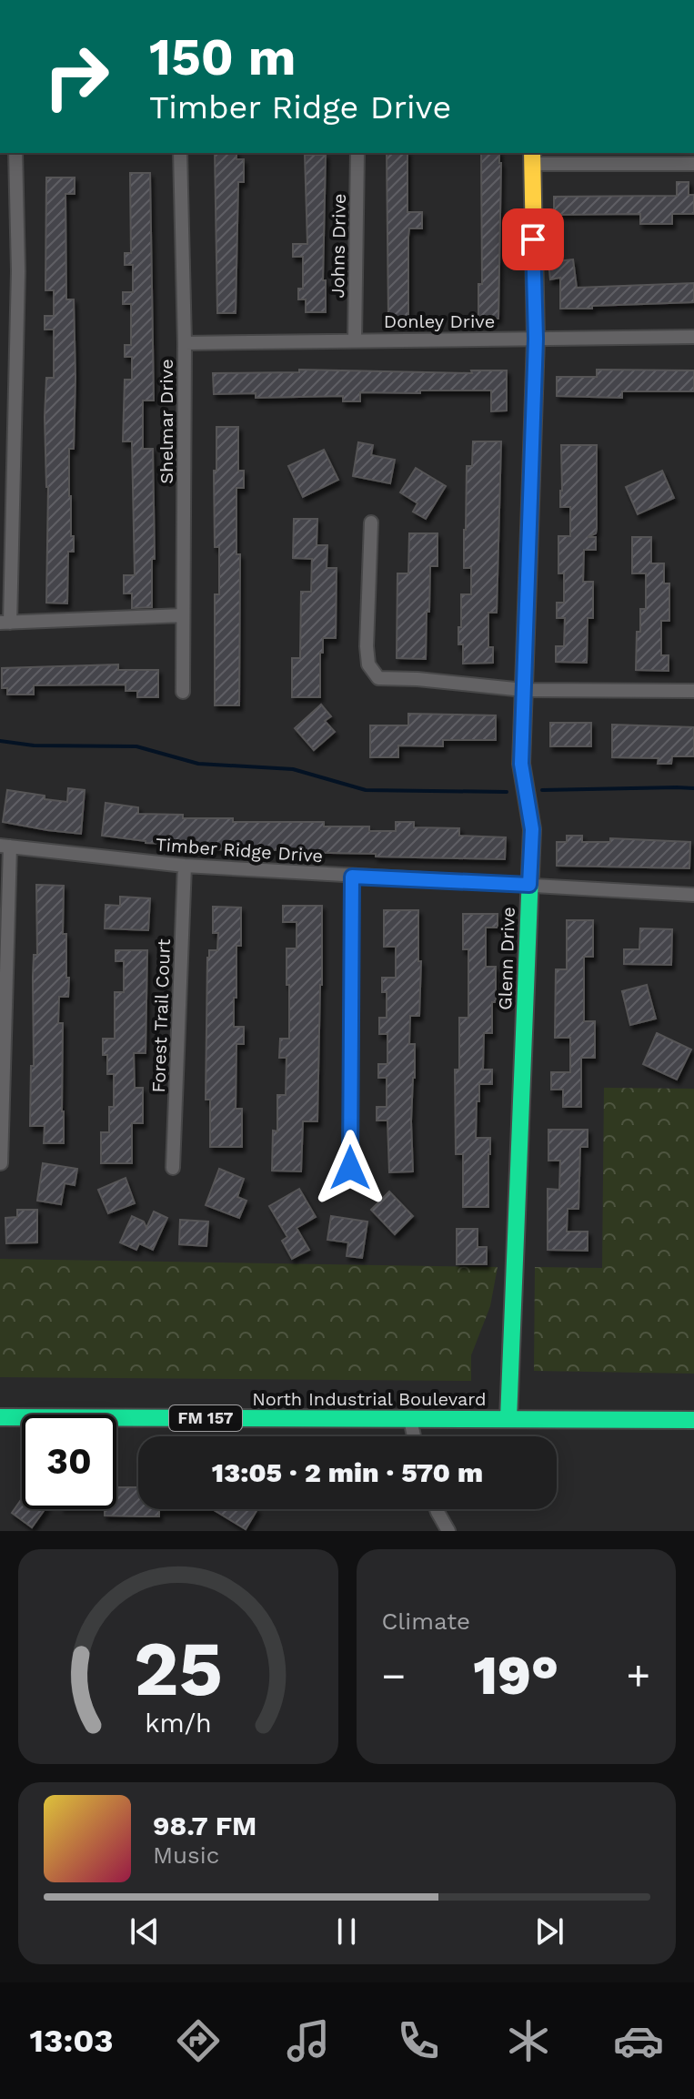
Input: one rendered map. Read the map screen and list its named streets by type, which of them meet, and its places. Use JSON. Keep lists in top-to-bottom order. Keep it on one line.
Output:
{"streets":{"street":["Johns Drive","Donley Drive","Shelmar Drive","Timber Ridge Drive","Glenn Drive","Forest Trail Court","North Industrial Boulevard","FM 157"]},"crossings":[["Johns Drive","Donley Drive"],["Donley Drive","Shelmar Drive"],["Donley Drive","Glenn Drive"],["Timber Ridge Drive","Glenn Drive"],["Timber Ridge Drive","Forest Trail Court"],["Glenn Drive","North Industrial Boulevard"]],"page":{"turn":["150 m","Timber Ridge Drive"],"limit":"30","trip":"13:05 · 2 min · 570 m","tile":"Climate","heat":["−","19°","+"],"song":["98.7 FM","Music"],"tabs":"13:03","gauge":["25","km/h"]}}
